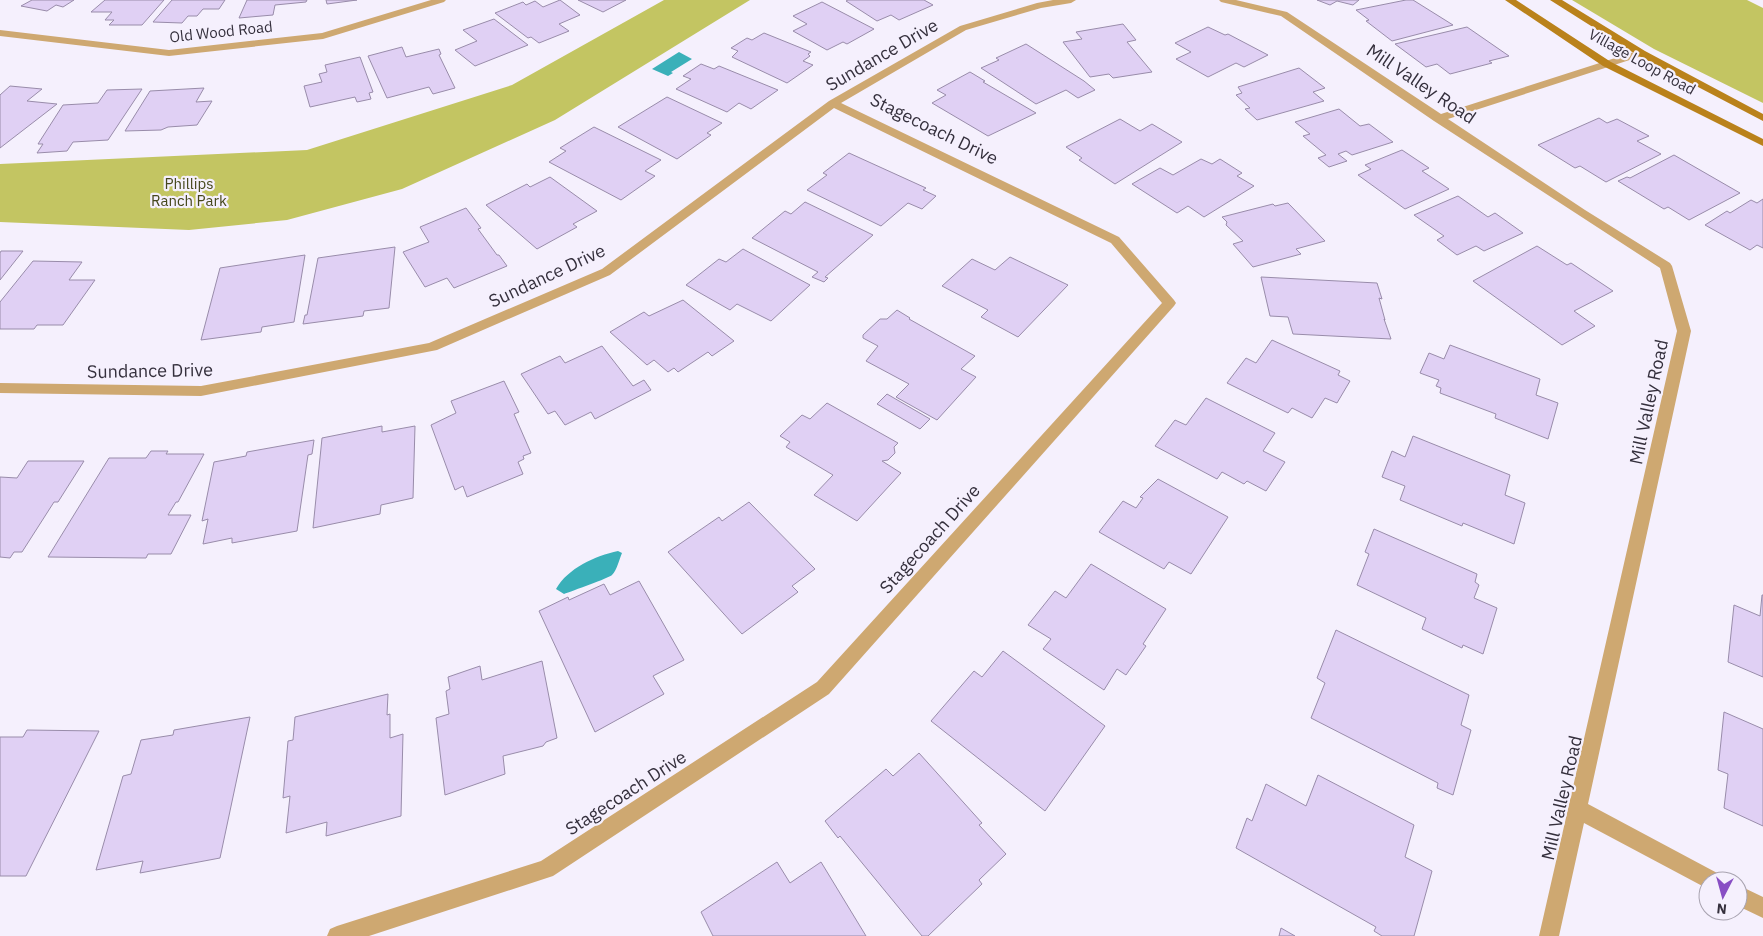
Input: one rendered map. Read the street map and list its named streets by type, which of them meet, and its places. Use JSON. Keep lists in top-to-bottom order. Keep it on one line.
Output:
{"streets":{"main road":["Village Loop Road"],"street":["Old Wood Road","Sundance Drive","Mill Valley Road","Stagecoach Drive"]},"crossings":[["Sundance Drive","Stagecoach Drive"]],"parks":["Phillips Ranch Park"],"north":"bottom"}
